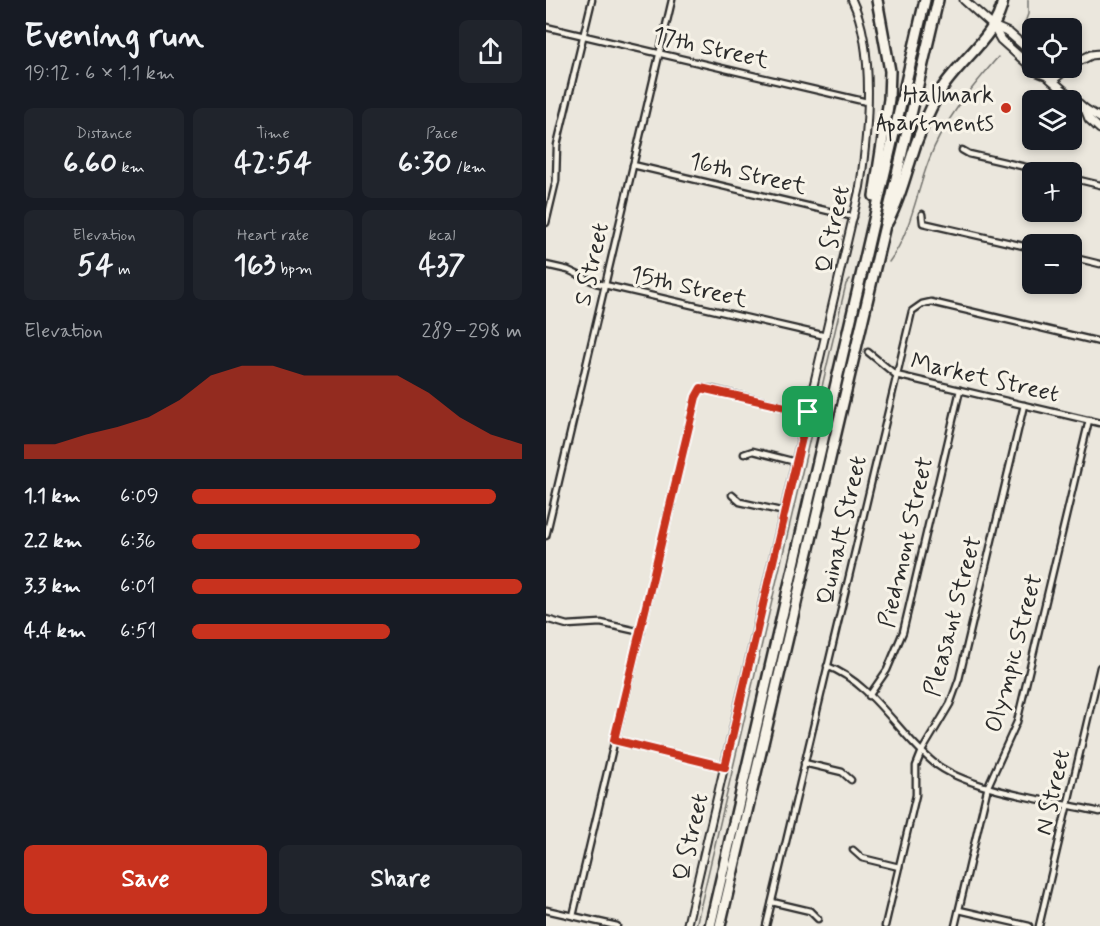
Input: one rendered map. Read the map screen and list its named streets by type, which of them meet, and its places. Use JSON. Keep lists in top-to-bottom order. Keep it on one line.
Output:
{"streets":{"street":["17th Street","16th Street","Q Street","S Street","15th Street","Market Street","Quinalt Street","Piedmont Street","Pleasant Street","Olympic Street","N Street"]},"crossings":[["17th Street","Q Street"],["17th Street","S Street"],["16th Street","Q Street"],["16th Street","S Street"],["Q Street","15th Street"],["S Street","15th Street"],["Market Street","Quinalt Street"],["Market Street","Piedmont Street"],["Market Street","Pleasant Street"],["Market Street","Olympic Street"]],"places":["Hallmark Apartments"],"page":{"heading":["Evening run","19:12 · 6 × 1.1 km"],"map_buttons":["+","−"],"stats":[["Distance","6.60 km"],["Time","42:54"],["Pace","6:30 /km"],["Elevation","54 m"],["Heart rate","163 bpm"],["kcal","437"]],"chart":["Elevation","289–298 m"],"list":[{"name":"1.1 km","note":"6:09"},{"name":"2.2 km","note":"6:36"},{"name":"3.3 km","note":"6:01"},{"name":"4.4 km","note":"6:51"}],"buttons":["Save","Share"]}}
